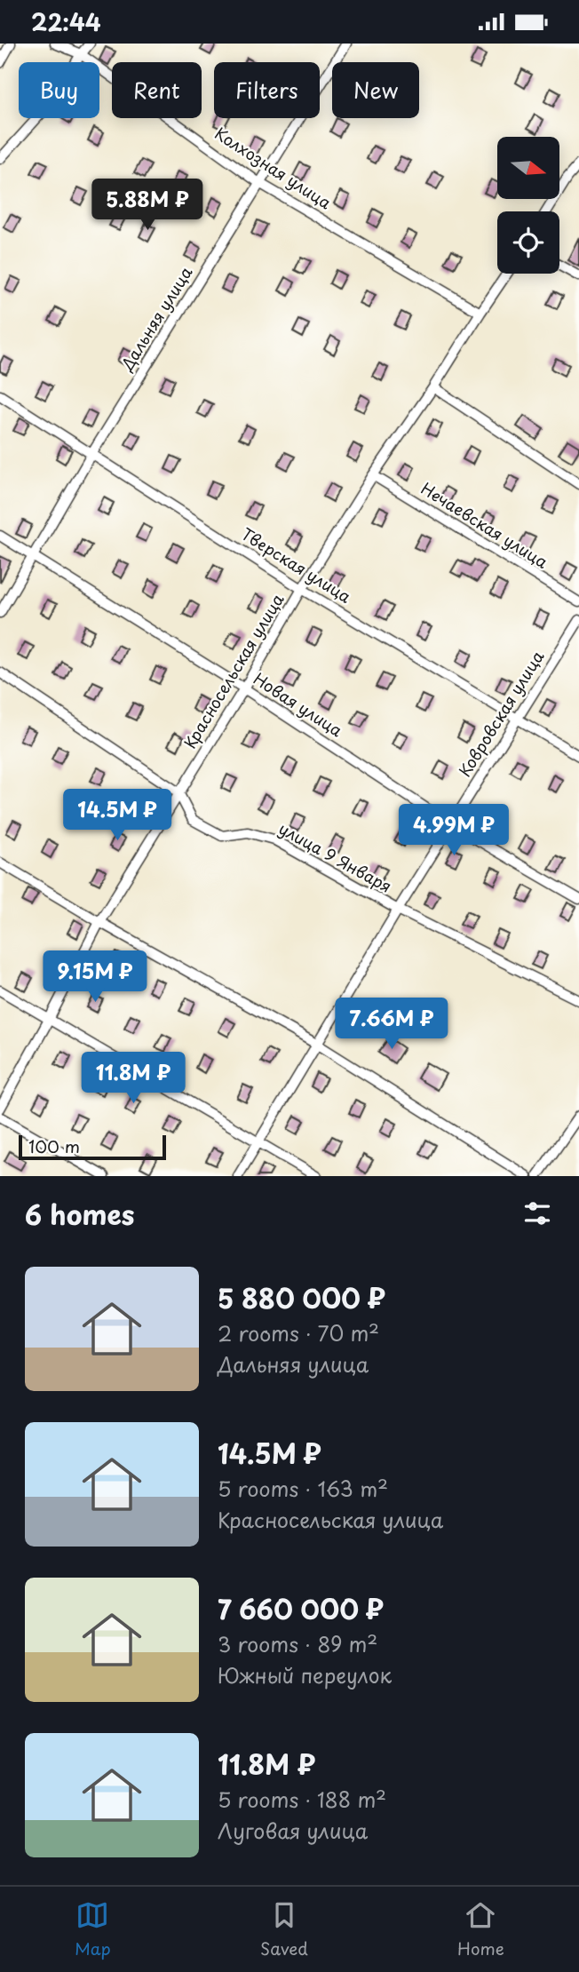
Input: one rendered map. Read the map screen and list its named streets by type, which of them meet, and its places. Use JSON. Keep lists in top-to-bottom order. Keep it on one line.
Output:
{"streets":{"street":["Колхозная улица","Дальняя улица","Нечаевская улица","Тверская улица","Красносельская улица","Новая улица","Ковровская улица","улица 9 Января"]},"crossings":[["Колхозная улица","Дальняя улица"],["Колхозная улица","Красносельская улица"],["Дальняя улица","Тверская улица"],["Дальняя улица","Новая улица"],["Нечаевская улица","Красносельская улица"],["Тверская улица","Красносельская улица"],["Тверская улица","Ковровская улица"],["Красносельская улица","Новая улица"],["Красносельская улица","улица 9 Января"],["Новая улица","Ковровская улица"],["Ковровская улица","улица 9 Января"]],"scale_bar":"100 m","north":"right","page":{"status":"22:44","chip":["Buy","Rent","Filters","New"],"price":["5.88M ₽","14.5M ₽","4.99M ₽","9.15M ₽","7.66M ₽","11.8M ₽"],"scale":"100 m","heading":"6 homes","list":[{"name":"5 880 000 ₽","note":"2 rooms · 70 m² · Дальняя улица"},{"name":"14.5M ₽","note":"5 rooms · 163 m² · Красносельская улица"},{"name":"7 660 000 ₽","note":"3 rooms · 89 m² · Южный переулок"},{"name":"11.8M ₽","note":"5 rooms · 188 m² · Луговая улица"}],"tabs":["Map","Saved","Home"]}}
